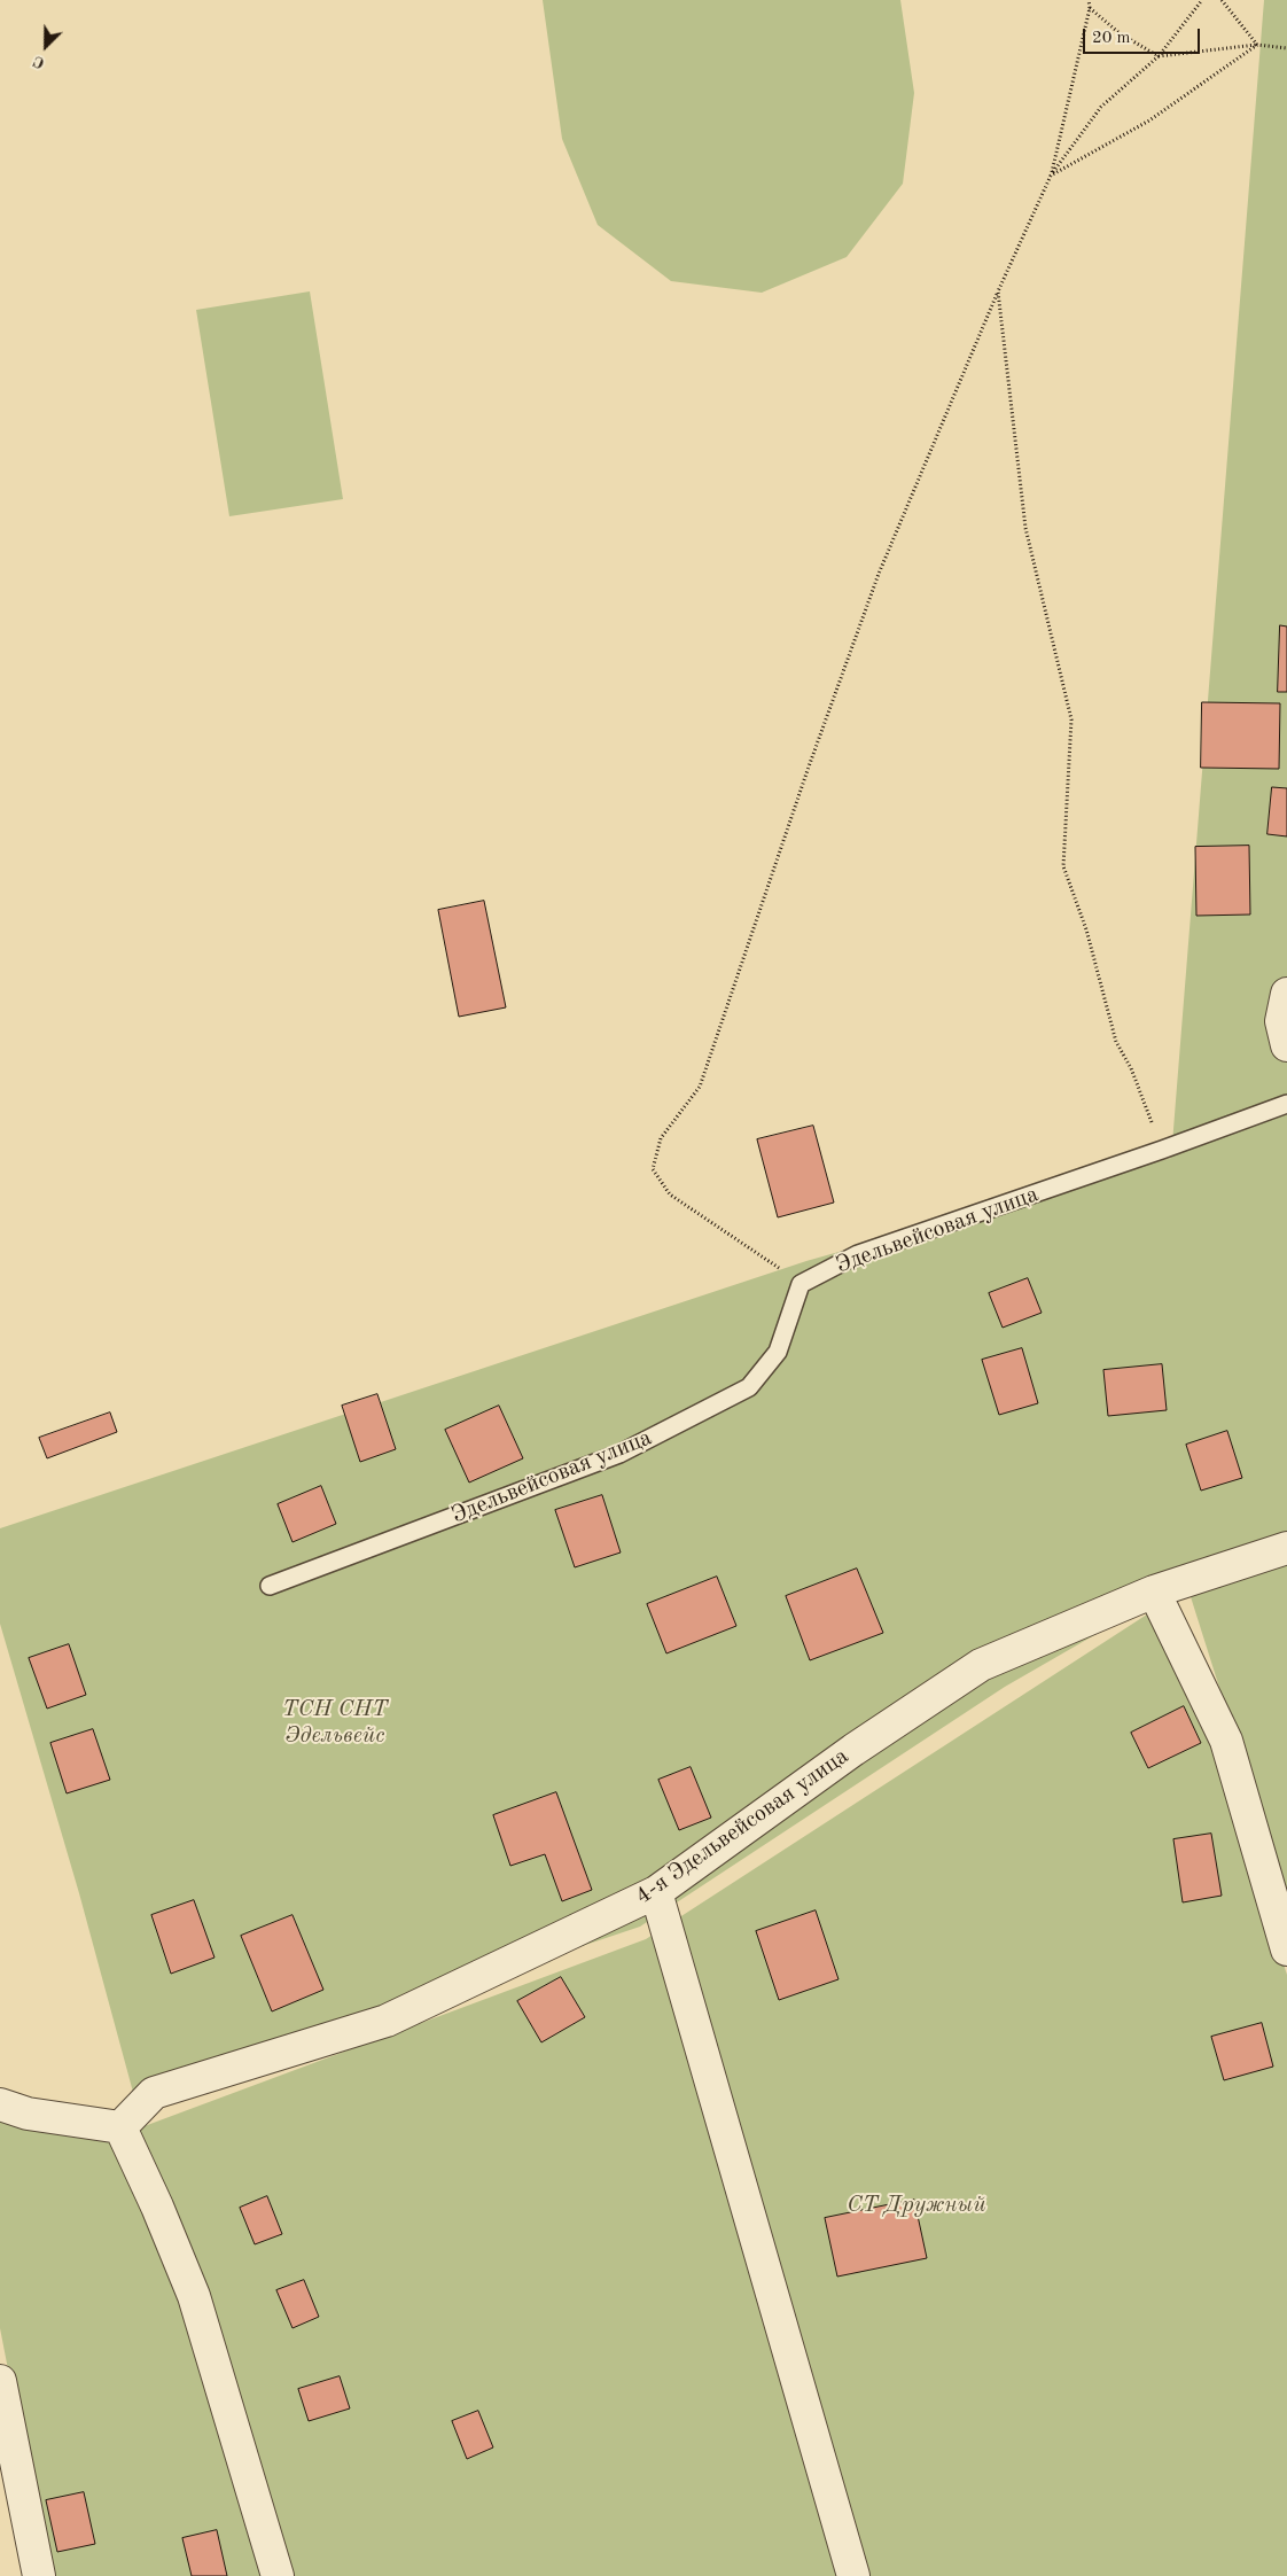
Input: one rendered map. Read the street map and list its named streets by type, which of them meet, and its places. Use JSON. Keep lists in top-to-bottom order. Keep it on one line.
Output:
{"streets":{"street":["4-я Эдельвейсовая улица"],"lane":["Эдельвейсовая улица"]},"parks":["ТСН СНТ Эдельвейс","СТ Дружный"],"scale_bar":"20 m","north":"bottom left"}
